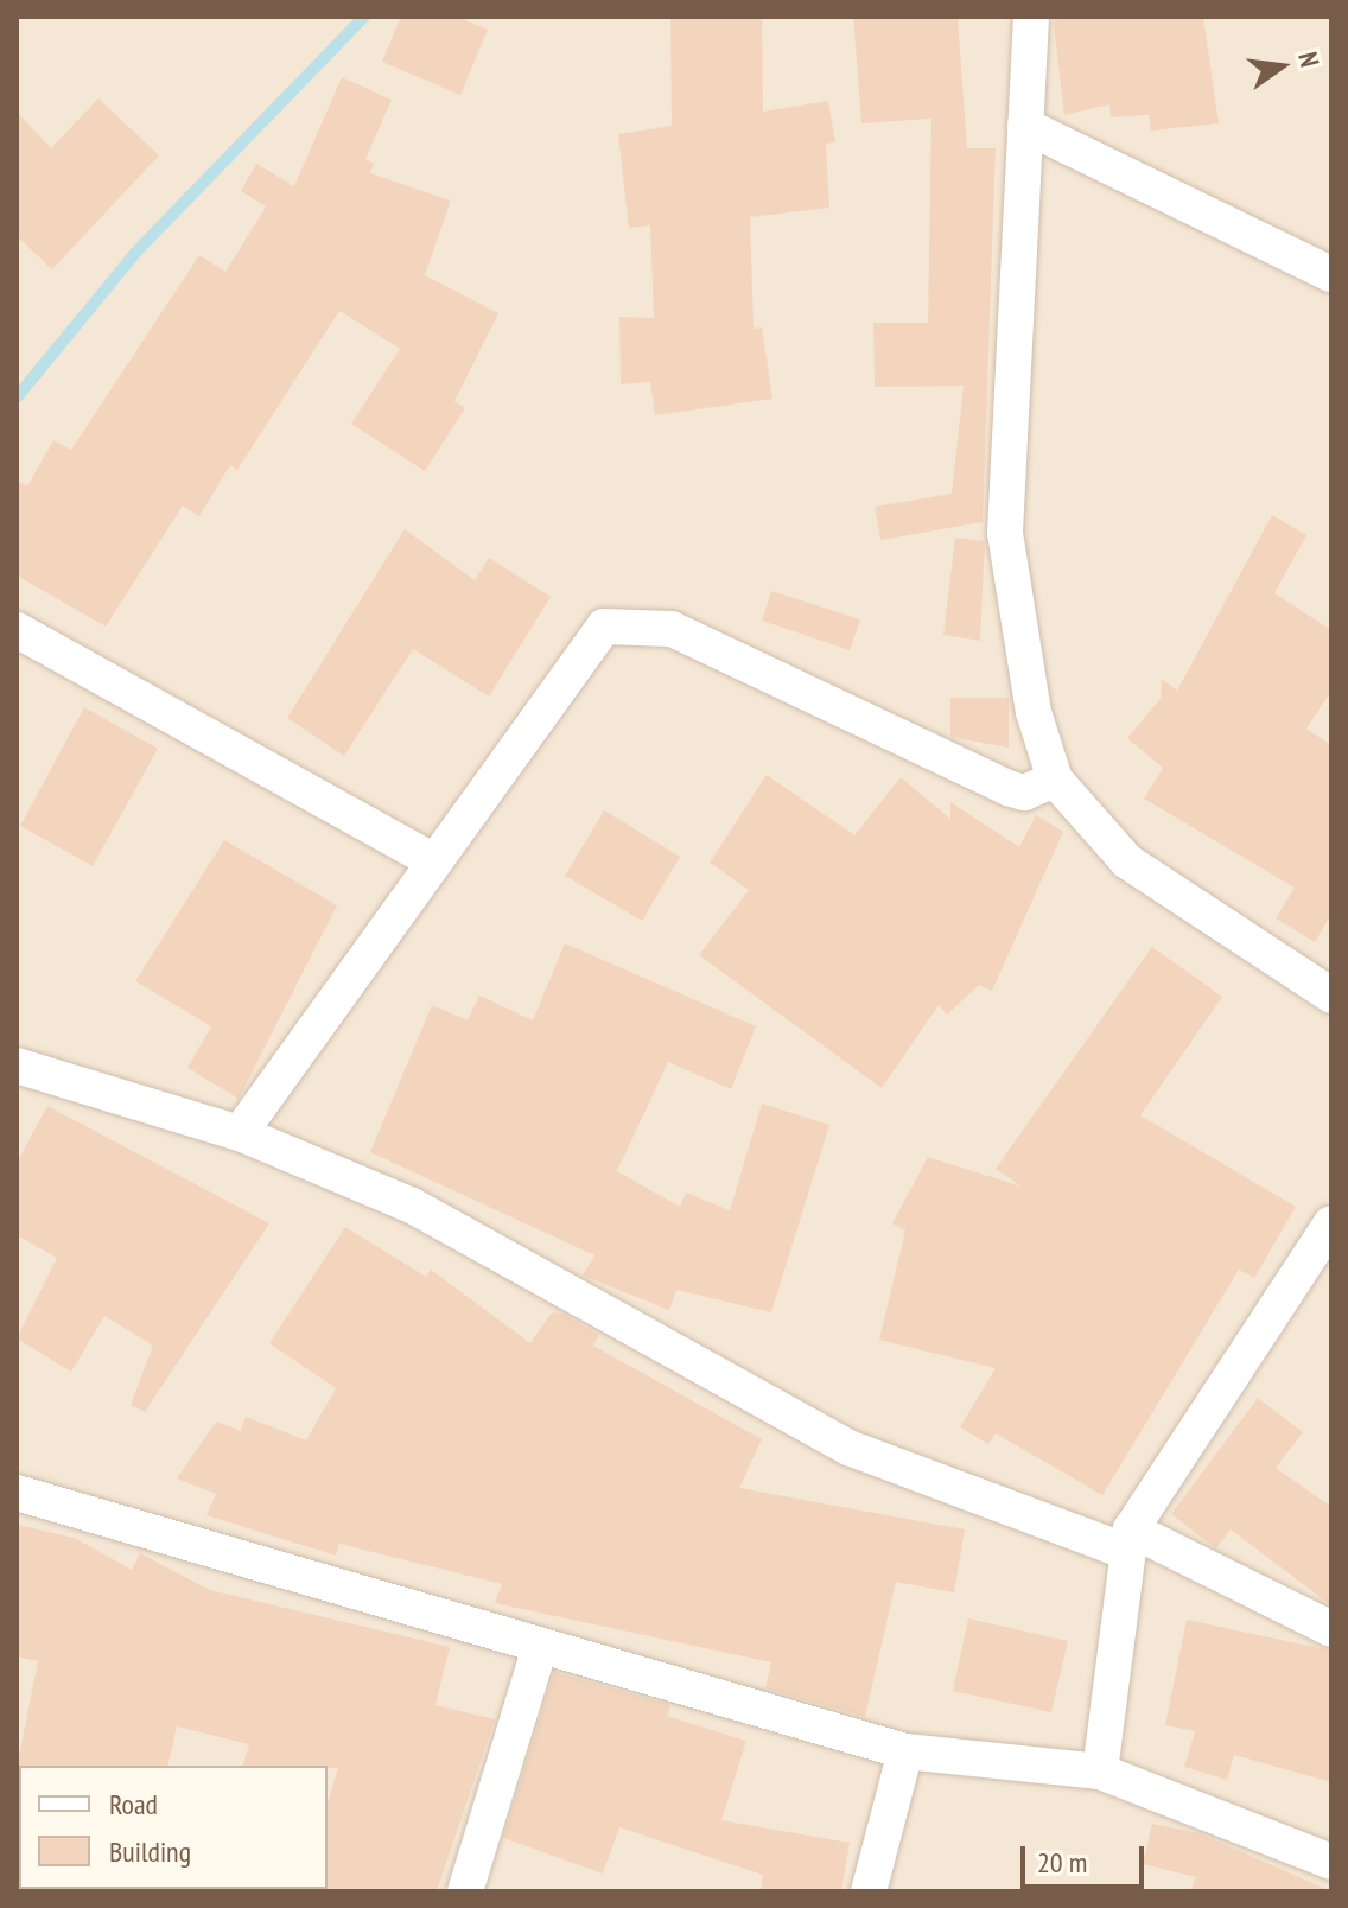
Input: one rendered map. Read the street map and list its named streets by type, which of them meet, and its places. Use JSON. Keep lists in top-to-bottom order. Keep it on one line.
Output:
{"legend":["Road","Building"],"scale_bar":"20 m","north":"right"}
